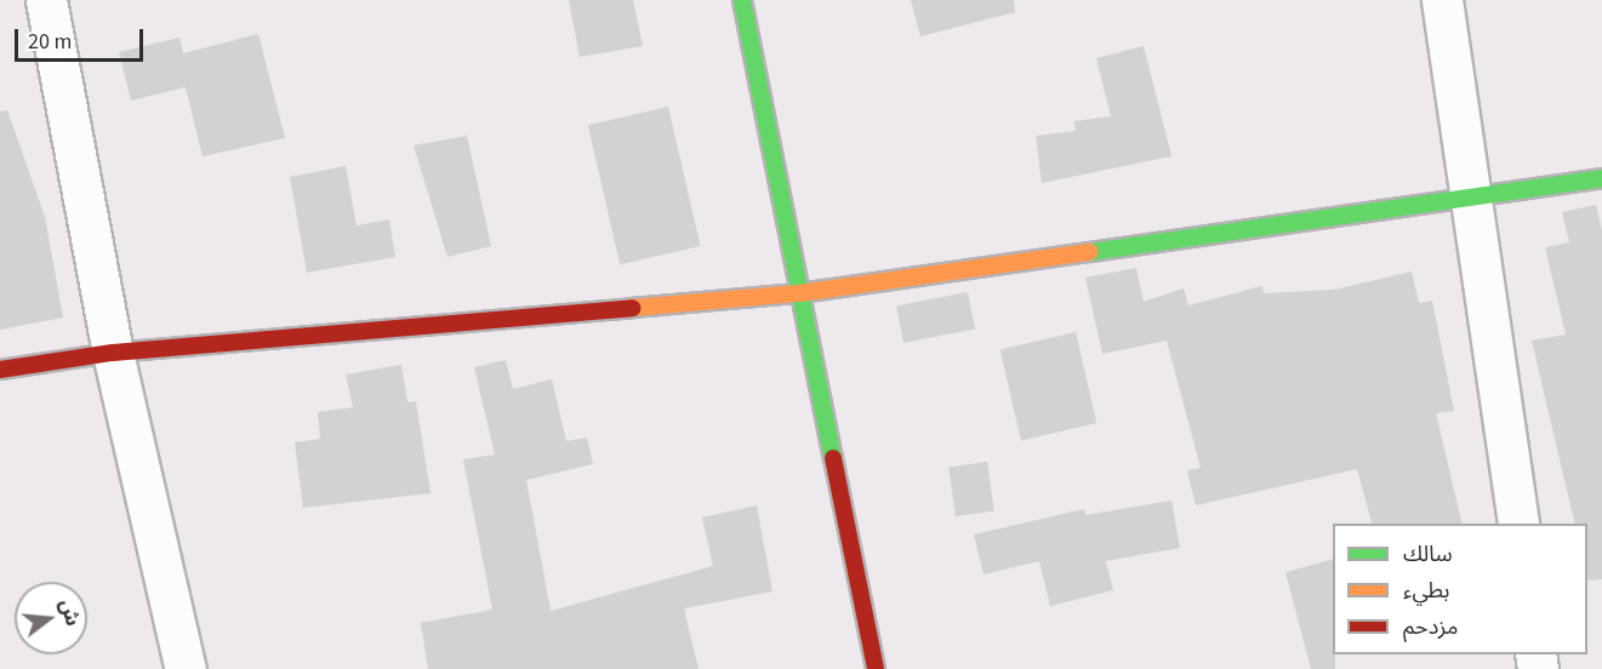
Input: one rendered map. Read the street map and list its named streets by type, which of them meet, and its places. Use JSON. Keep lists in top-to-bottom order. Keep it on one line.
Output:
{"legend":["سالك","بطيء","مزدحم"],"scale_bar":"20 m","north":"right"}
